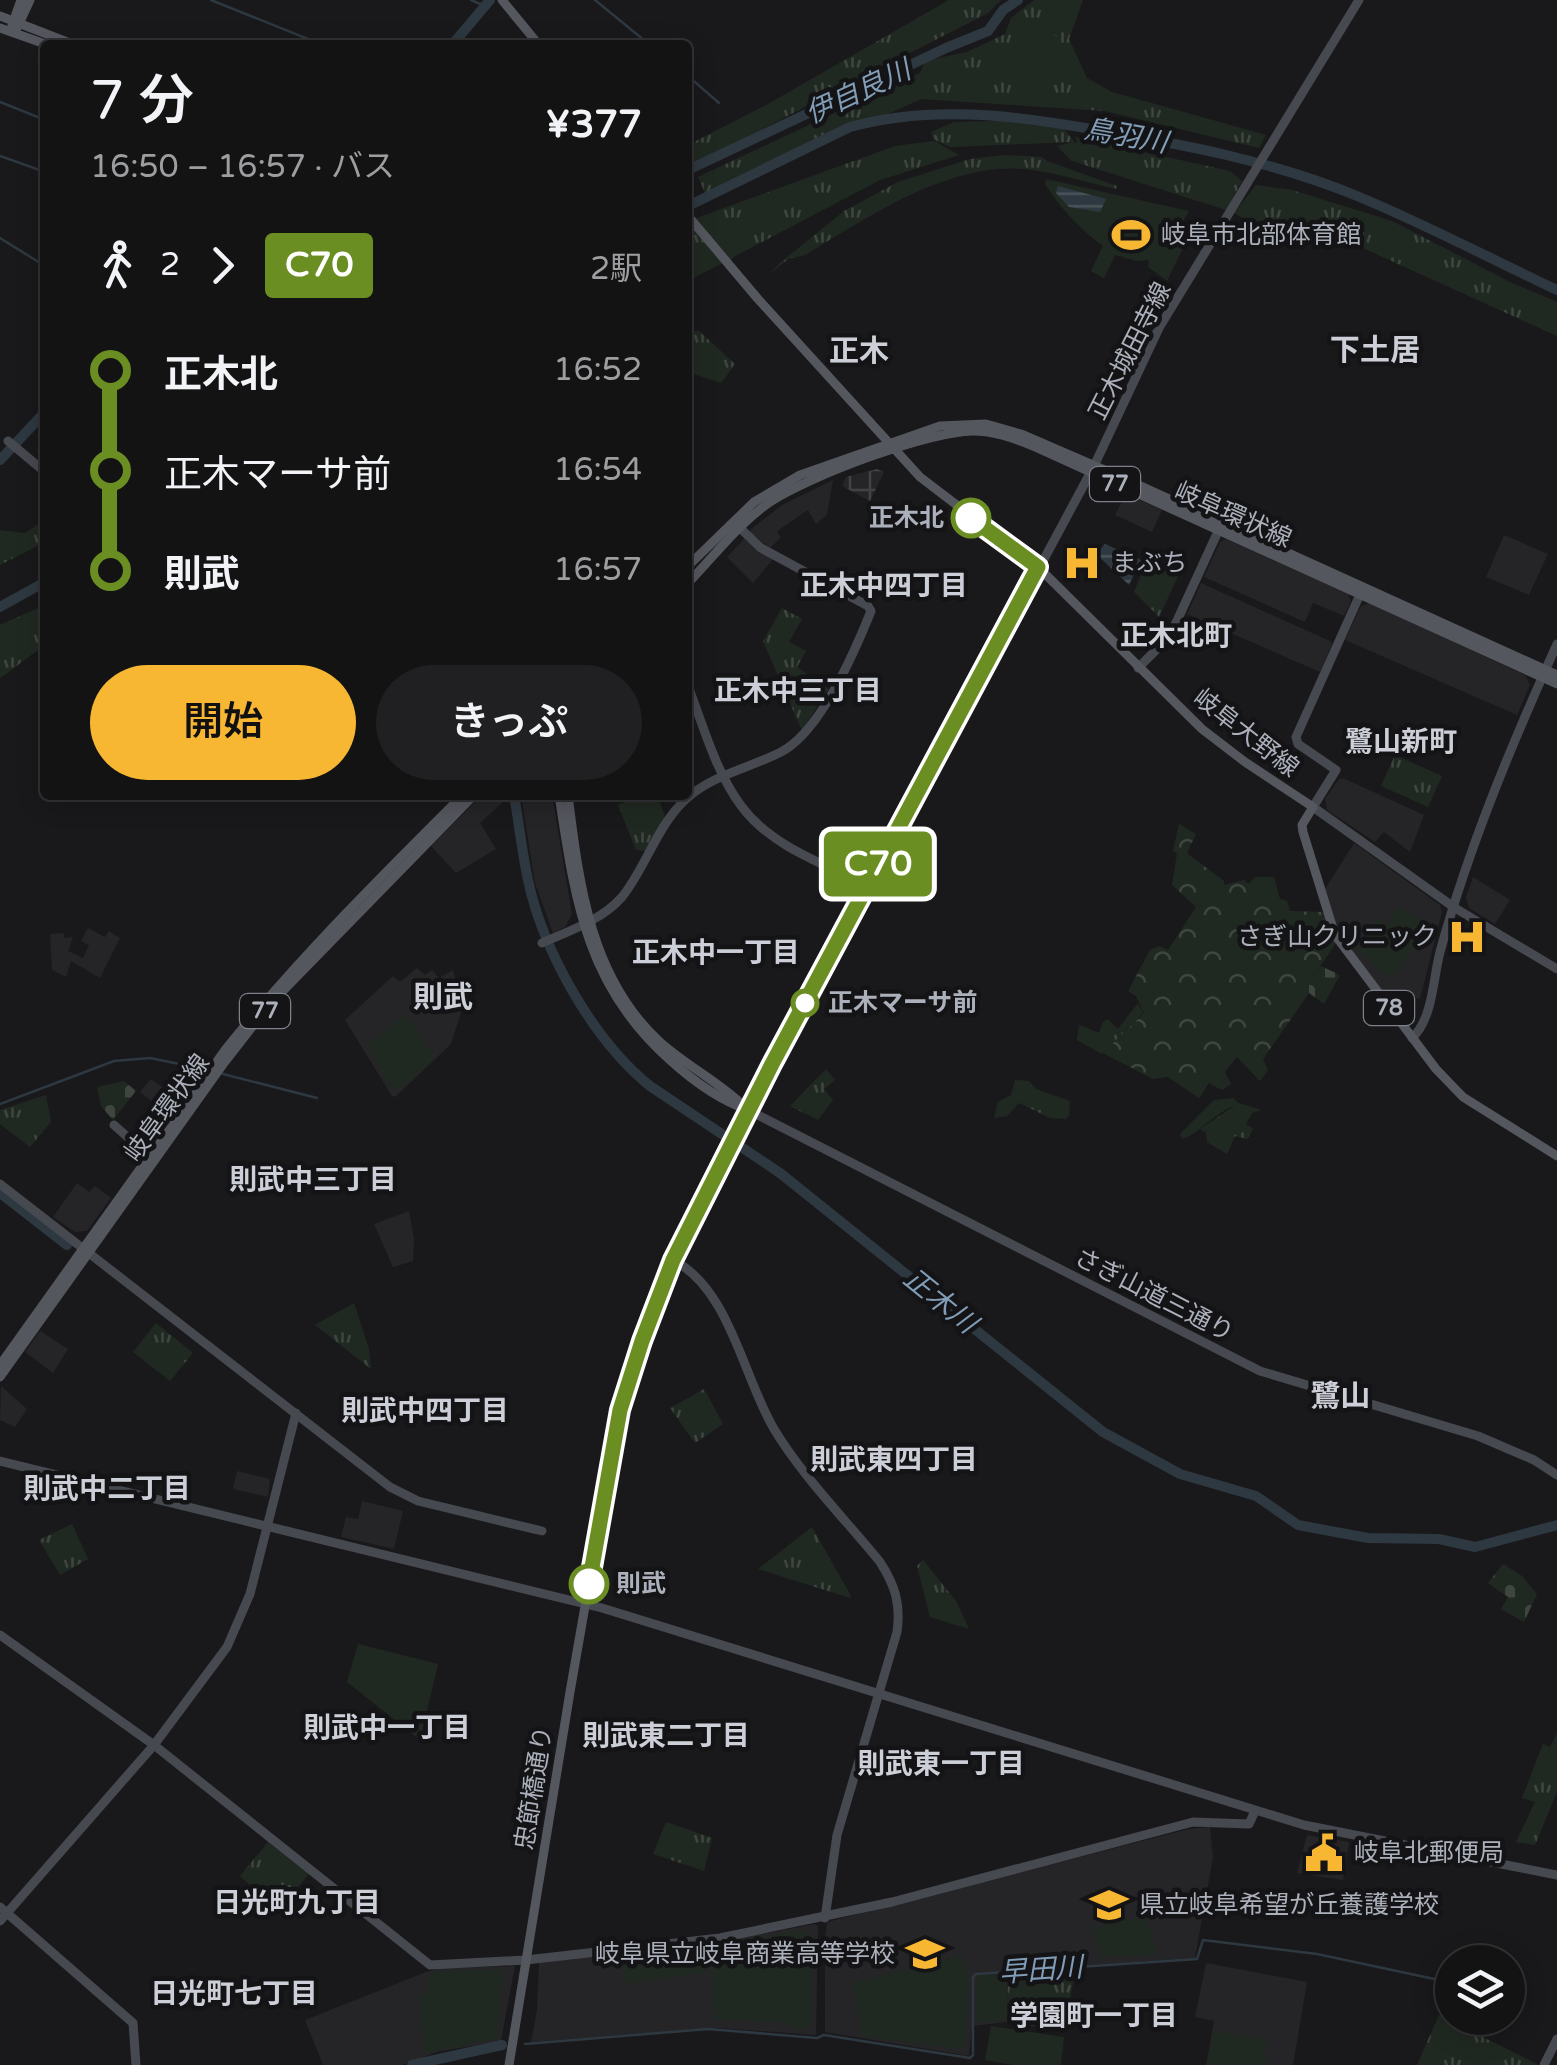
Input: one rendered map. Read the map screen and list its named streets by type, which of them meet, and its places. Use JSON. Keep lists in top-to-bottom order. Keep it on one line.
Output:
{"streets":{"main road":["77","岐阜環状線","岐阜大野線","78","忠節橋通り"],"street":["正木城田寺線","さぎ山道三通り"]},"crossings":[["正木城田寺線","岐阜環状線"],["岐阜環状線","岐阜大野線"],["さぎ山道三通り","忠節橋通り"]],"districts":["下土居","正木","正木中四丁目","正木北町","正木中三丁目","鷺山新町","正木中一丁目","則武","則武中三丁目","鷺山","則武中四丁目","則武東四丁目","則武中二丁目","則武中一丁目","則武東二丁目","則武東一丁目","日光町九丁目","日光町七丁目","学園町一丁目"],"water":["伊自良川","鳥羽川","正木川","早田川"],"places":{"sports":["岐阜市北部体育館"],"other":["正木北","正木マーサ前","則武"],"hospital":["まぶち","さぎ山クリニック"],"public building":["岐阜北郵便局"],"school or university":["県立岐阜希望が丘養護学校","岐阜県立岐阜商業高等学校"]},"lines":["bus line C70"],"page":{"on_map":"C70","heading":["7 分","16:50 – 16:57 · バス","¥377"],"legs":["2","C70","2駅"],"list":[{"name":"正木北","value":"16:52"},{"name":"正木マーサ前","value":"16:54"},{"name":"則武","value":"16:57"}],"buttons":["開始","きっぷ"]}}
